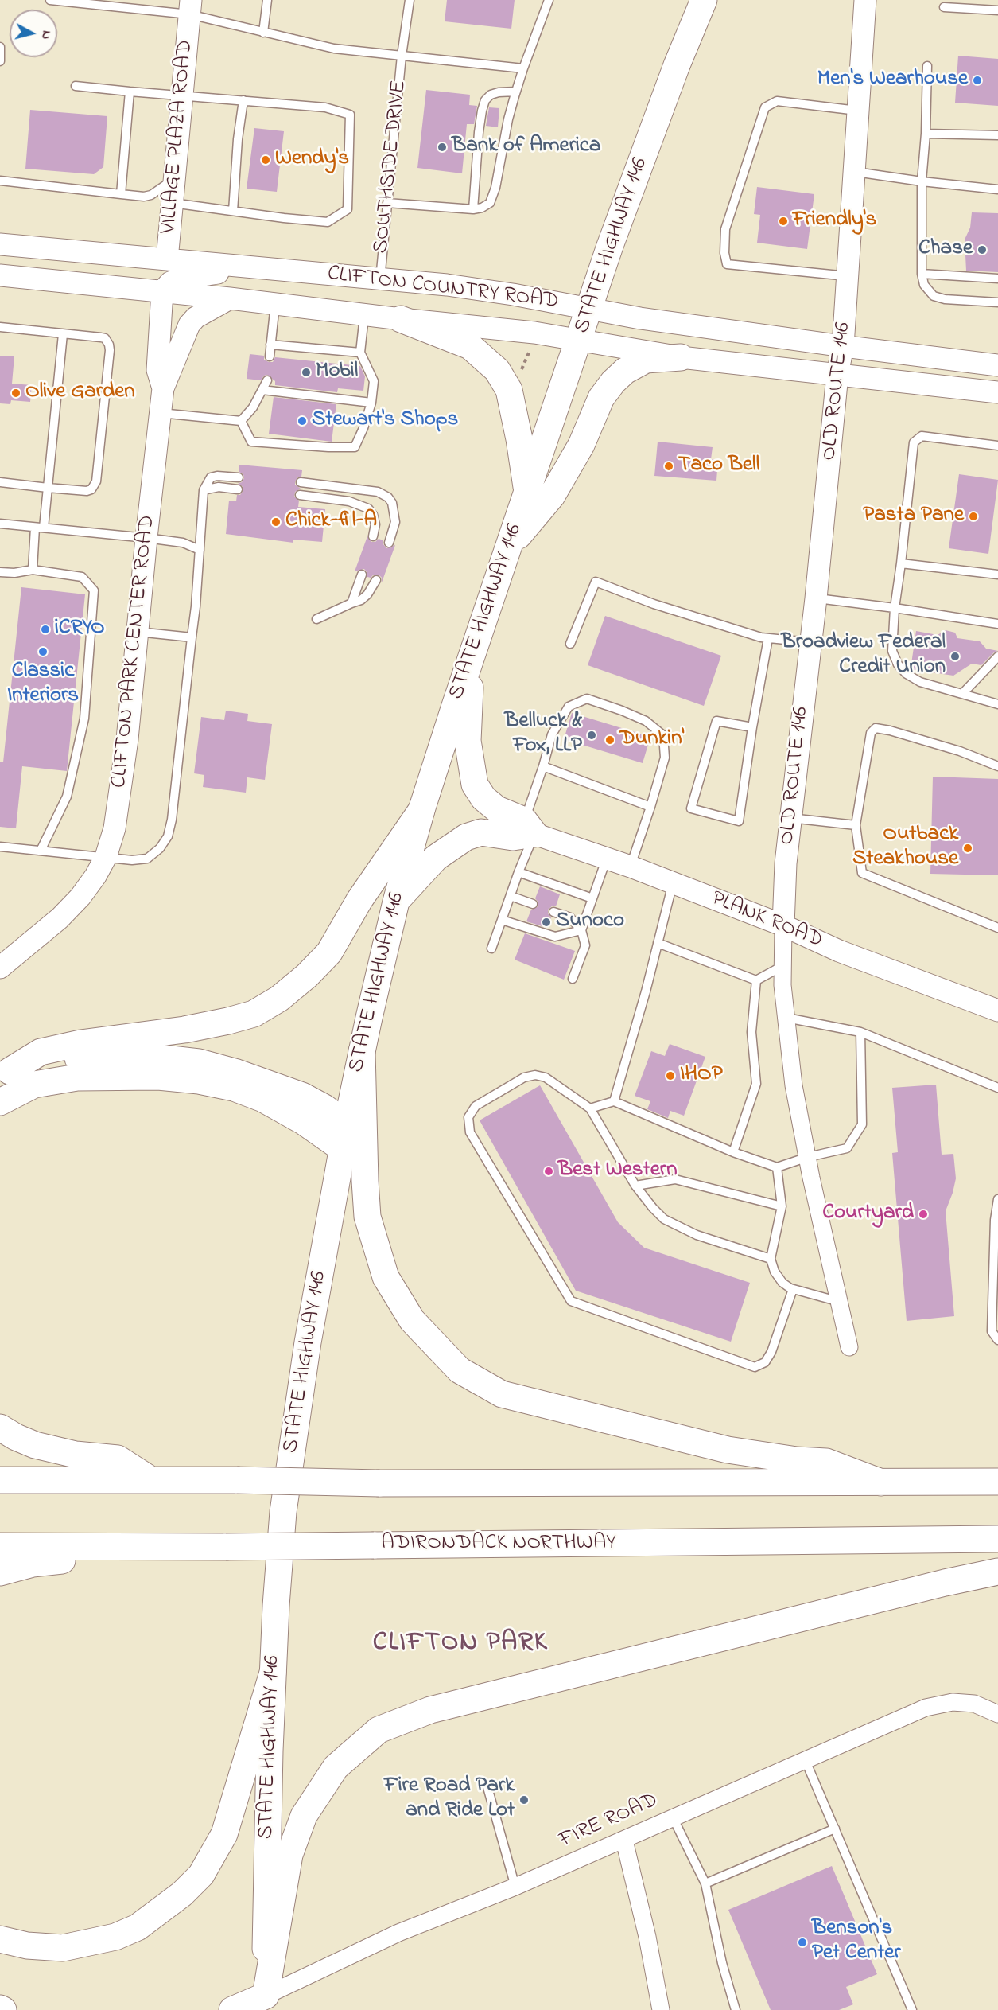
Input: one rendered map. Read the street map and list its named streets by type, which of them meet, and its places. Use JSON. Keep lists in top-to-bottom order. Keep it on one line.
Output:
{"streets":{"main road":["STATE HIGHWAY 146","ADIRONDACK NORTHWAY"],"street":["VILLAGE PLAZA ROAD","CLIFTON COUNTRY ROAD","OLD ROUTE 146","CLIFTON PARK CENTER ROAD","PLANK ROAD","FIRE ROAD"],"lane":["SOUTHSIDE DRIVE"]},"crossings":[["VILLAGE PLAZA ROAD","SOUTHSIDE DRIVE"],["VILLAGE PLAZA ROAD","CLIFTON COUNTRY ROAD"],["SOUTHSIDE DRIVE","CLIFTON COUNTRY ROAD"],["STATE HIGHWAY 146","CLIFTON COUNTRY ROAD"],["STATE HIGHWAY 146","FIRE ROAD"],["CLIFTON COUNTRY ROAD","OLD ROUTE 146"],["CLIFTON COUNTRY ROAD","CLIFTON PARK CENTER ROAD"],["OLD ROUTE 146","PLANK ROAD"]],"districts":["CLIFTON PARK"],"places":["Men's Wearhouse","Bank of America","Wendy's","Friendly's","Chase","Mobil","Olive Garden","Stewart's Shops","Taco Bell","Pasta Pane","Chick-fil-A","iCRYO","Classic Interiors","Broadview Federal Credit Union","Belluck & Fox, LLP","Dunkin'","Outback Steakhouse","Sunoco","IHOP","Best Western","Courtyard","Fire Road Park and Ride Lot","Benson's Pet Center"],"north":"right"}
